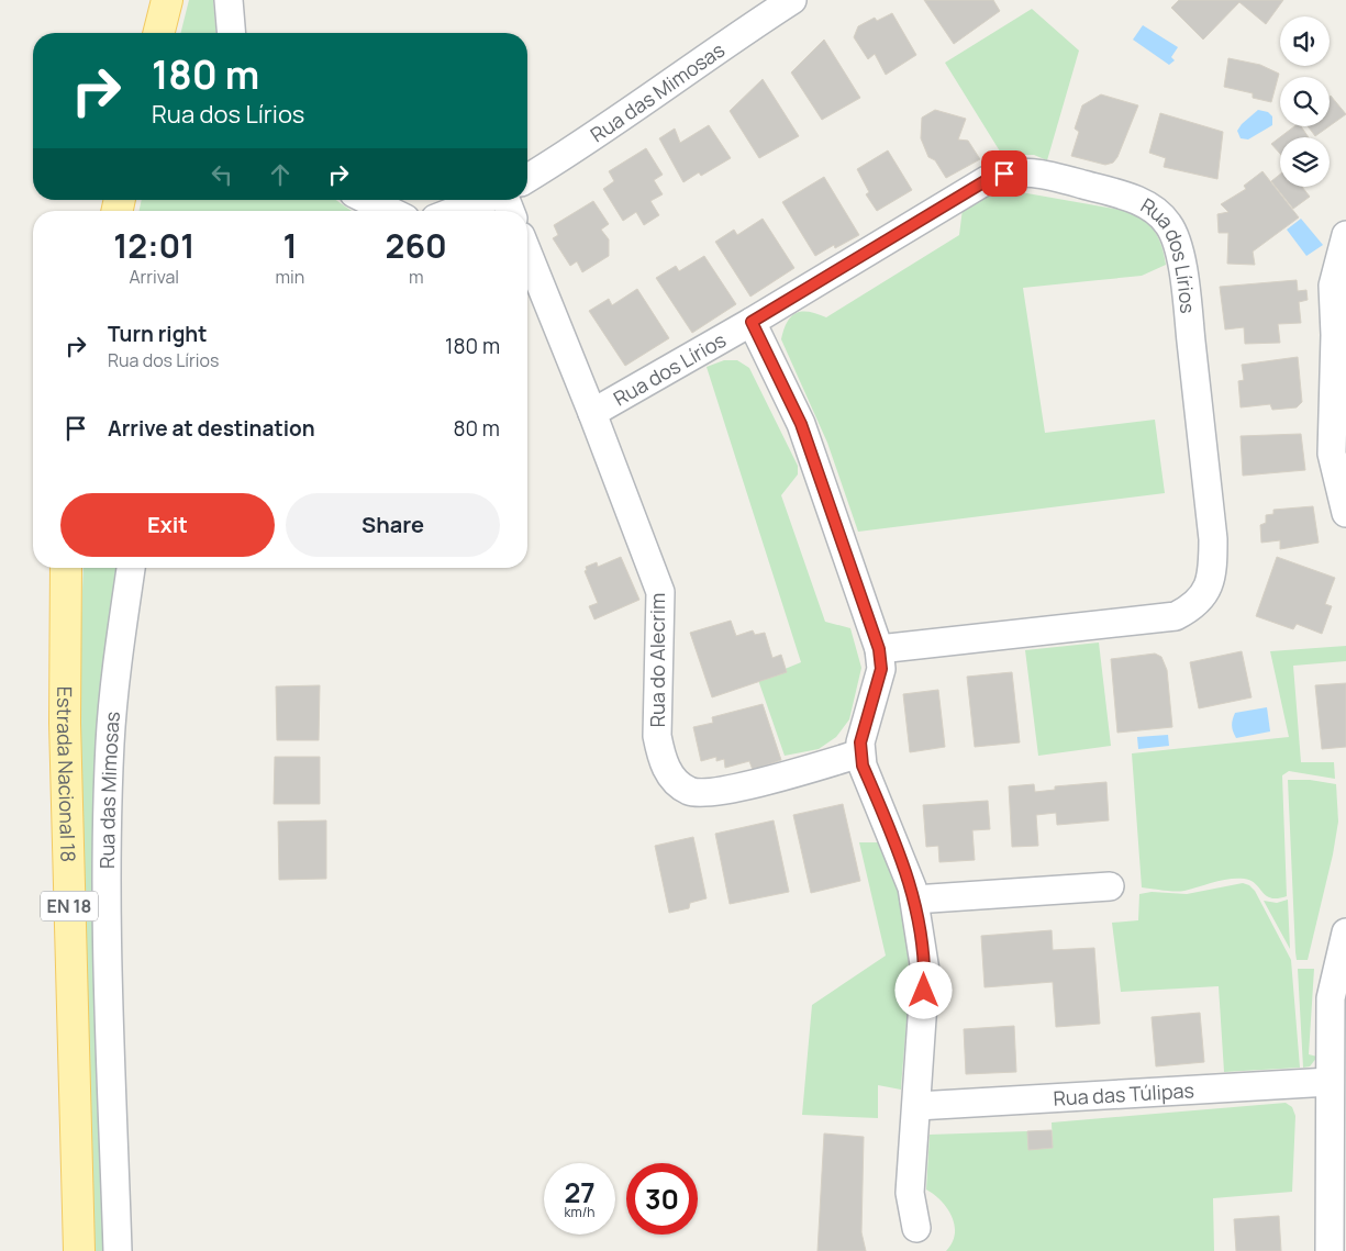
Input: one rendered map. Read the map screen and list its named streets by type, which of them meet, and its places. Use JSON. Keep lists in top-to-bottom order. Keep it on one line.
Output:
{"streets":{"main road":["Estrada Nacional 18","EN 18"],"street":["Rua das Mimosas","Rua dos Lírios","Rua do Alecrim","Rua das Túlipas"]},"crossings":[["Rua dos Lírios","Rua do Alecrim"]],"page":{"turn":["180 m","Rua dos Lírios"],"eta":["12:01","Arrival","1","min","260","m"],"list":[{"name":"Turn right","note":"Rua dos Lírios","value":"180 m"},{"name":"Arrive at destination","value":"80 m"}],"buttons":["Exit","Share"],"speed":"27 km/h","limit":"30"}}
